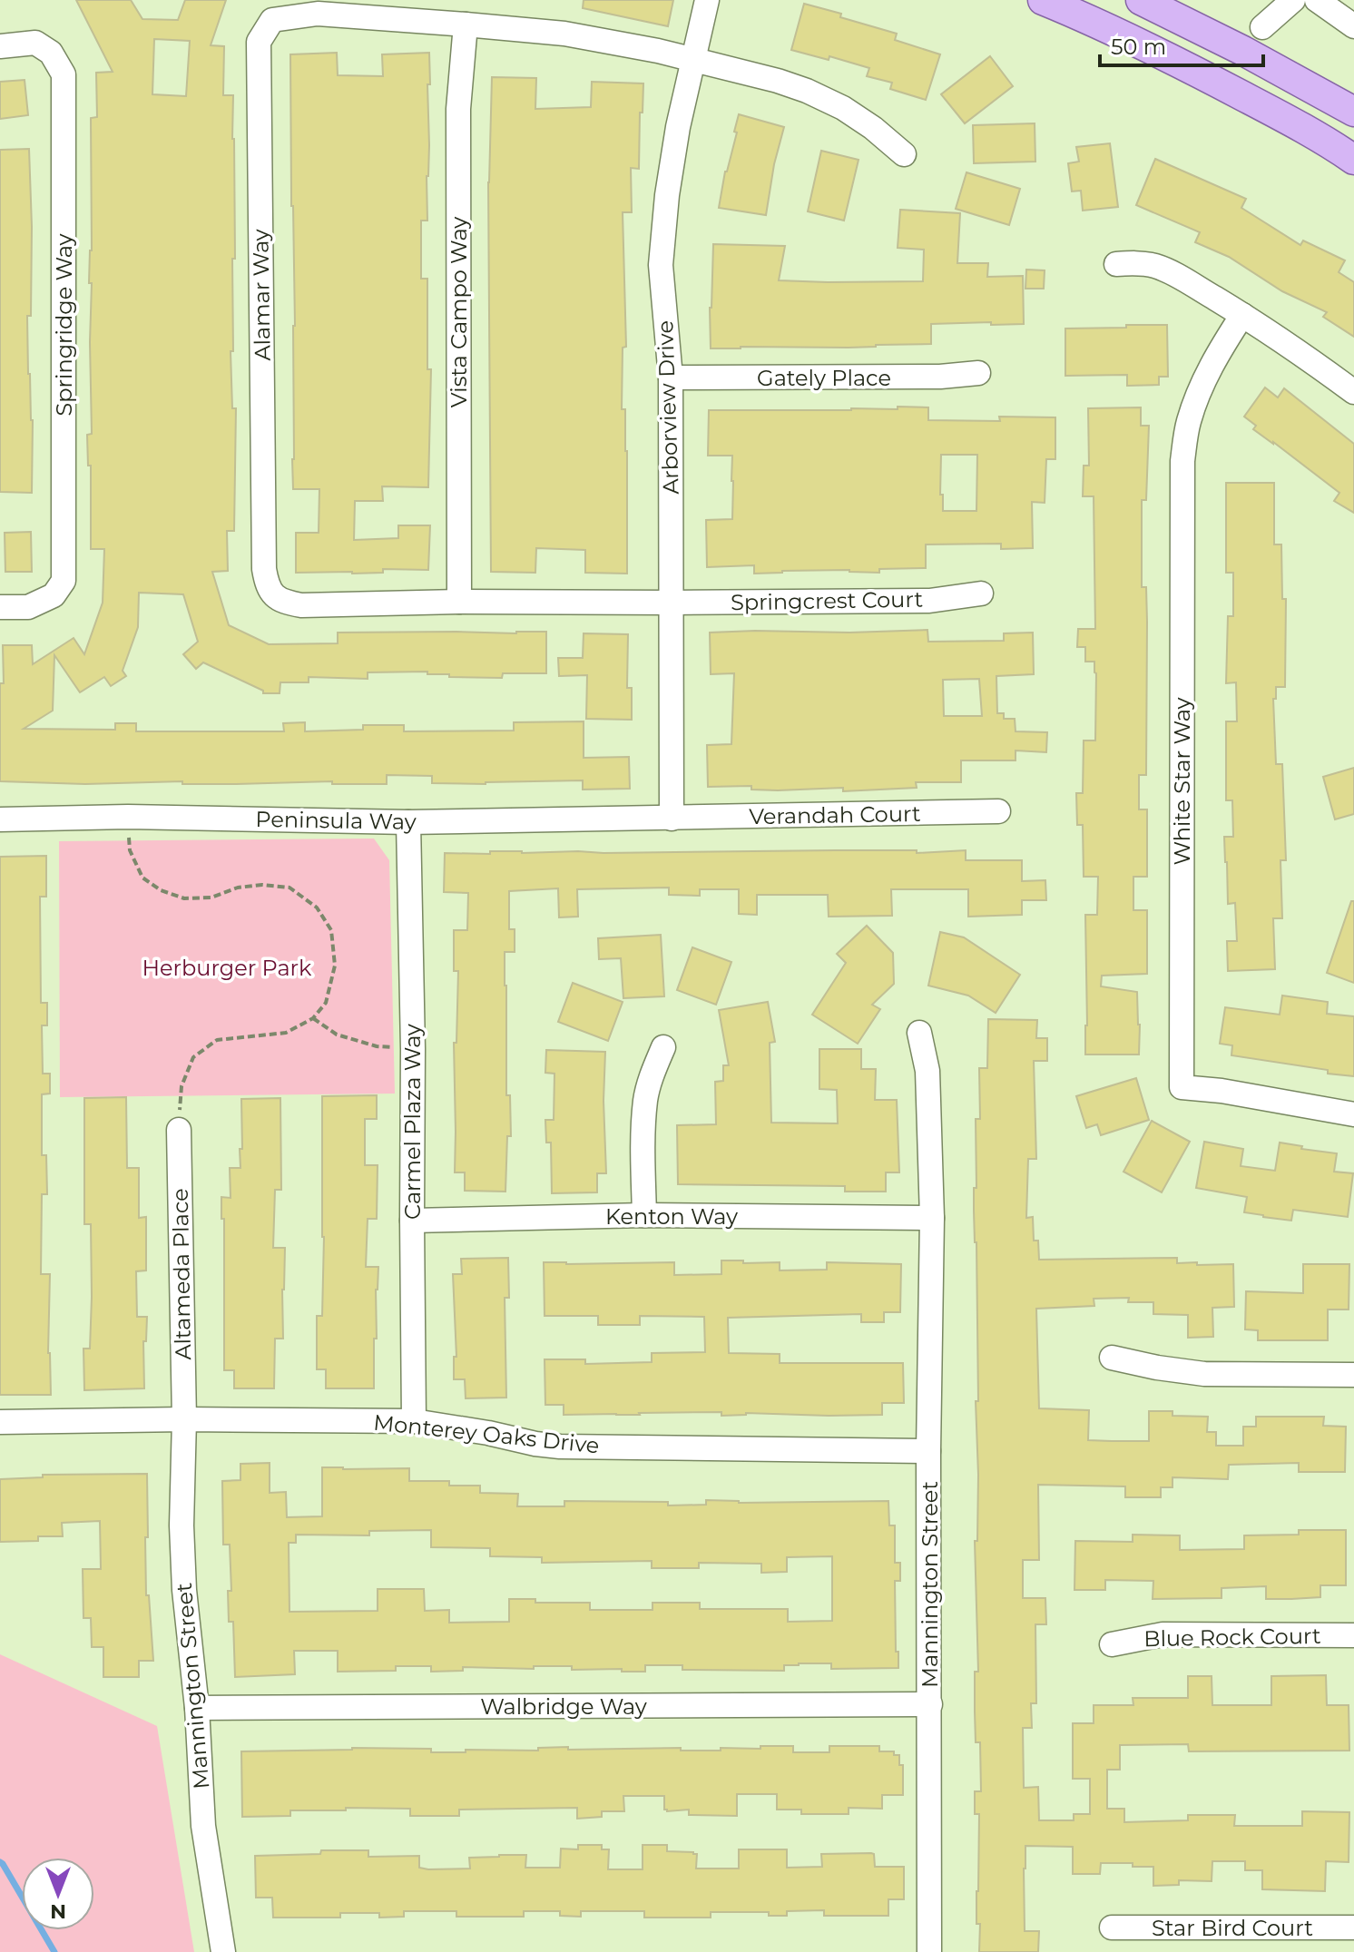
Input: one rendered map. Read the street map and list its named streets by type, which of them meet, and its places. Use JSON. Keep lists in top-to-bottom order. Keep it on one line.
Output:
{"streets":{"street":["Alamar Way","Vista Campo Way","Springridge Way","Gately Place","Arborview Drive","Springcrest Court","White Star Way","Verandah Court","Peninsula Way","Carmel Plaza Way","Kenton Way","Altameda Place","Monterey Oaks Drive","Mannington Street","Blue Rock Court","Walbridge Way","Star Bird Court"]},"crossings":[["Alamar Way","Vista Campo Way"],["Alamar Way","Arborview Drive"],["Alamar Way","Springcrest Court"],["Gately Place","Arborview Drive"],["Arborview Drive","Springcrest Court"],["Arborview Drive","Verandah Court"],["Arborview Drive","Peninsula Way"],["Verandah Court","Peninsula Way"],["Peninsula Way","Carmel Plaza Way"],["Carmel Plaza Way","Kenton Way"],["Carmel Plaza Way","Monterey Oaks Drive"],["Kenton Way","Mannington Street"],["Altameda Place","Monterey Oaks Drive"],["Altameda Place","Mannington Street"],["Monterey Oaks Drive","Mannington Street"],["Mannington Street","Walbridge Way"]],"parks":["Herburger Park"],"scale_bar":"50 m","north":"bottom"}
